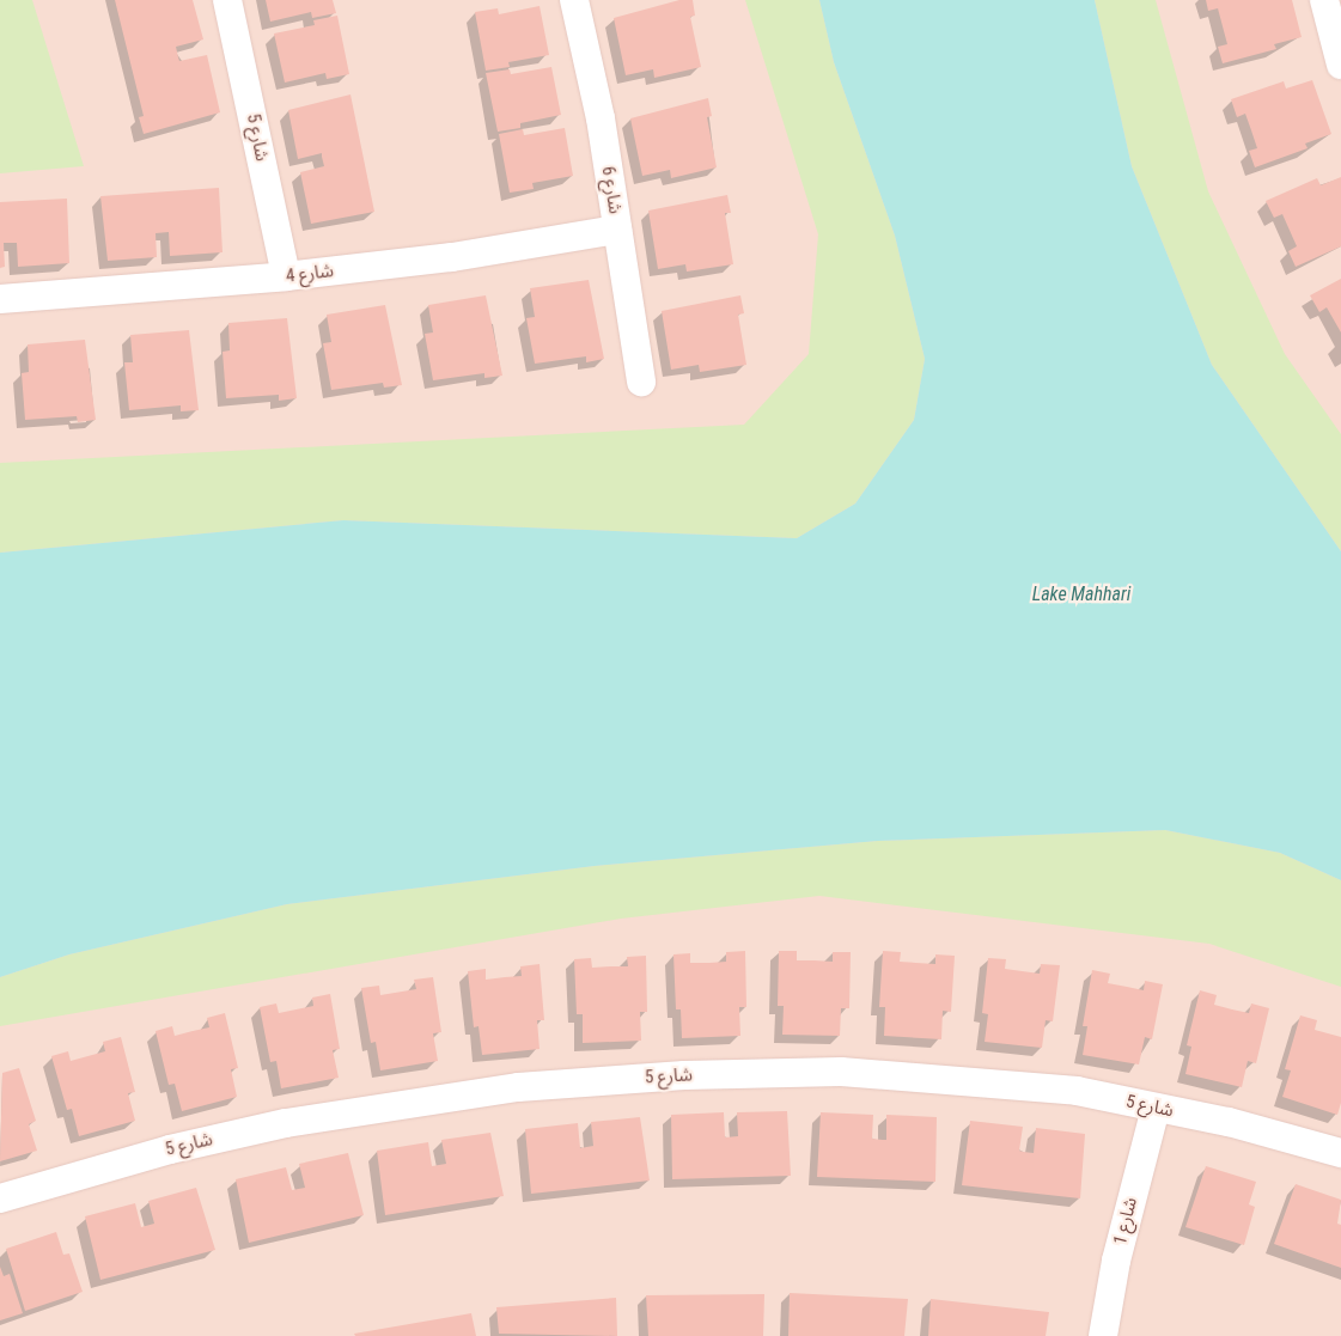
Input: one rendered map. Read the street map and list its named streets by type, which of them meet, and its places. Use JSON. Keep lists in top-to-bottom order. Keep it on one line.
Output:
{"streets":{"street":["شارع 5","شارع 6","شارع 4","شارع 1"]},"crossings":[["شارع 5","شارع 4"],["شارع 5","شارع 1"],["شارع 6","شارع 4"]],"water":["Lake Mahhari"]}
